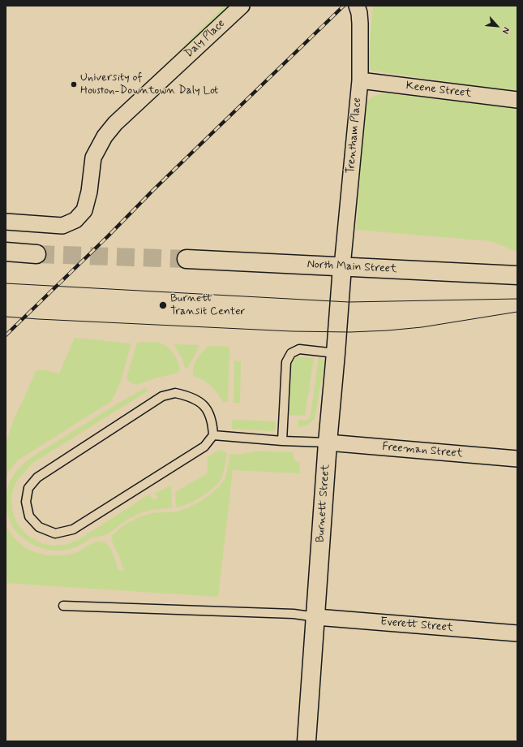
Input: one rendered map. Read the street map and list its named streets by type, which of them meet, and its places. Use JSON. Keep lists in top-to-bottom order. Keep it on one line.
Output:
{"streets":{"street":["Daly Place","Keene Street","Trentham Place","North Main Street","Freeman Street","Burnett Street","Everett Street"]},"crossings":[["Keene Street","Trentham Place"],["Trentham Place","North Main Street"],["Trentham Place","Burnett Street"],["North Main Street","Burnett Street"],["Freeman Street","Burnett Street"],["Burnett Street","Everett Street"]],"places":["University of Houston-Downtown Daly Lot","Burnett Transit Center"],"north":"bottom right"}
